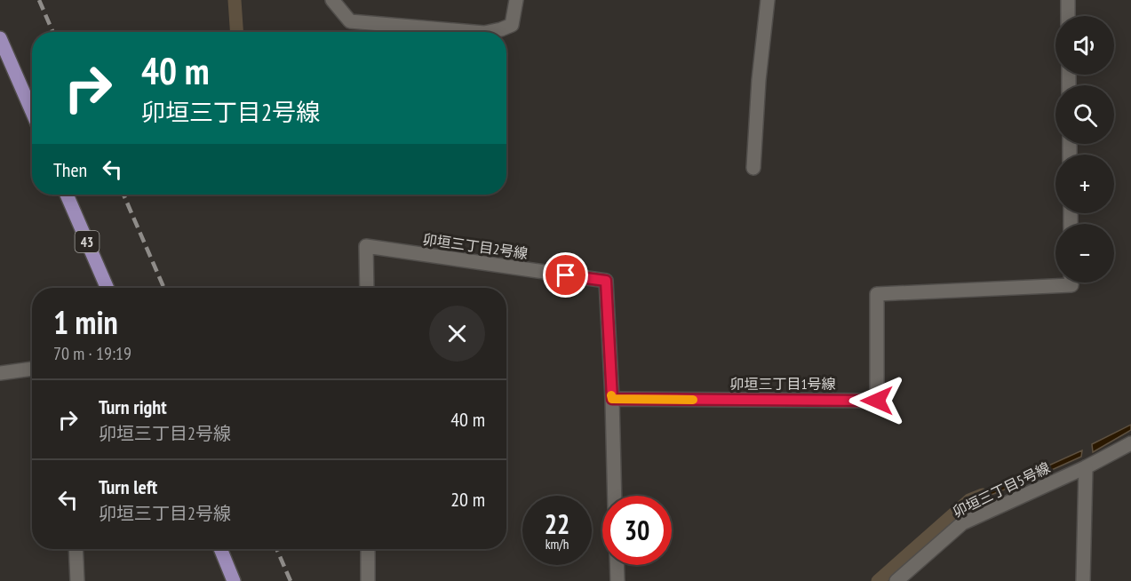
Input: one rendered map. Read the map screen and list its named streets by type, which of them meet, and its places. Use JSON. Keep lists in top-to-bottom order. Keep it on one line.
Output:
{"streets":{"main road":["43"],"street":["卯垣三丁目2号線","卯垣三丁目1号線","卯垣三丁目5号線"]},"crossings":[["卯垣三丁目2号線","卯垣三丁目1号線"]],"page":{"map_buttons":["+","−"],"turn":["40 m","卯垣三丁目2号線"],"then":"Then","heading":["1 min","70 m · 19:19"],"list":[{"name":"Turn right","note":"卯垣三丁目2号線","value":"40 m"},{"name":"Turn left","note":"卯垣三丁目2号線","value":"20 m"}],"speed":"22 km/h","limit":"30"}}
